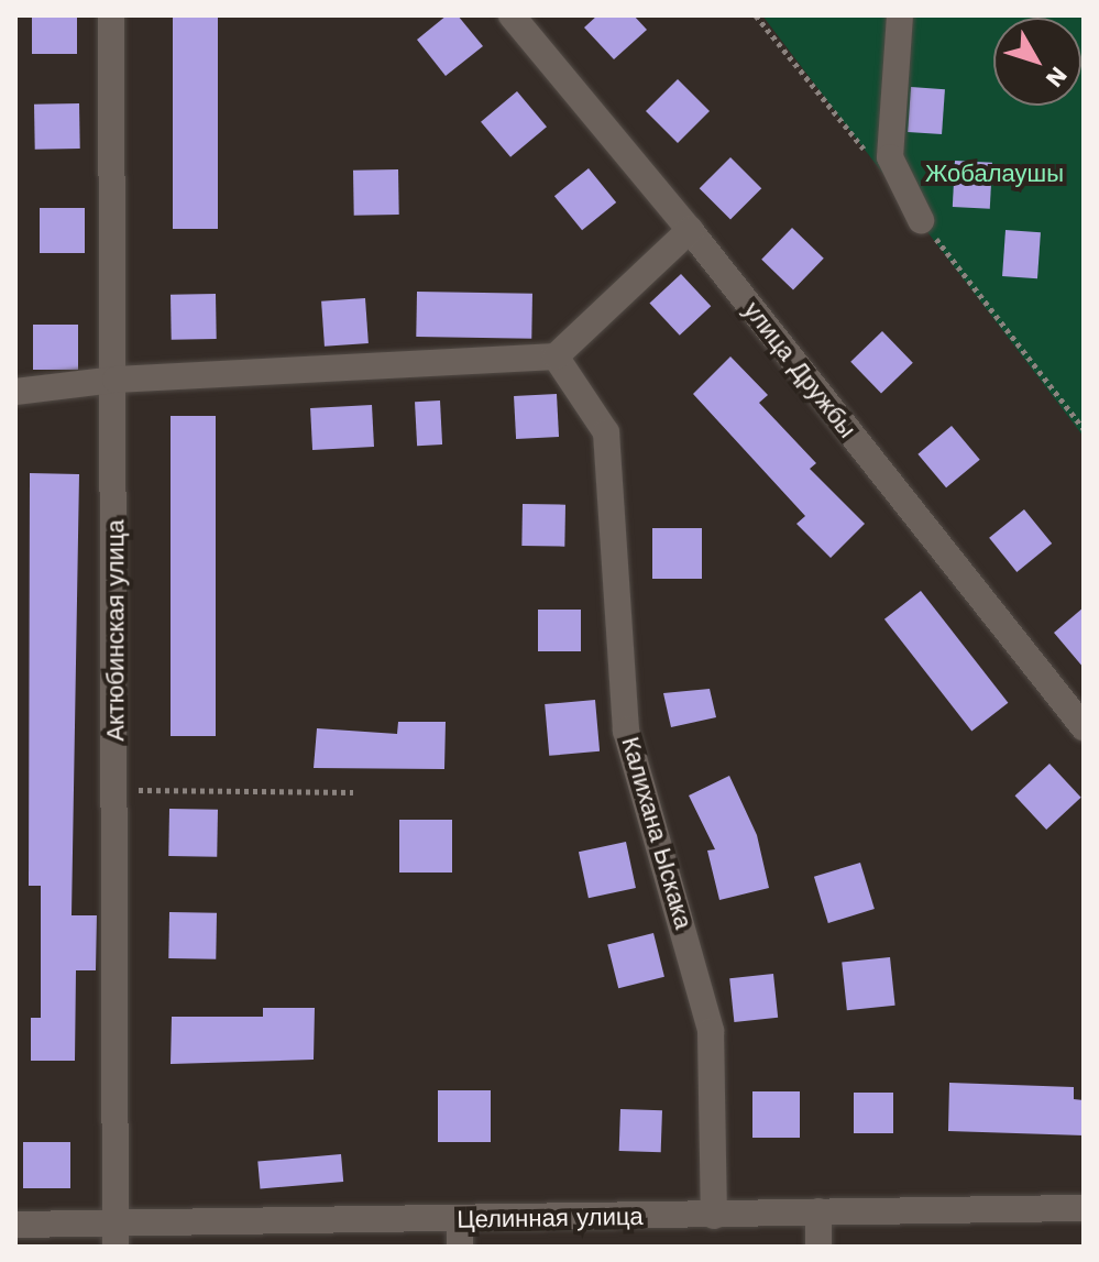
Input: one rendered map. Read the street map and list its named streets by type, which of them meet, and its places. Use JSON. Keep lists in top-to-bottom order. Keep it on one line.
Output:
{"streets":{"street":["улица Дружбы","Актюбинская улица","Калихана Ыскака","Целинная улица"]},"crossings":[["Актюбинская улица","Целинная улица"],["Калихана Ыскака","Целинная улица"]],"parks":["Жобалаушы"],"north":"bottom right"}
